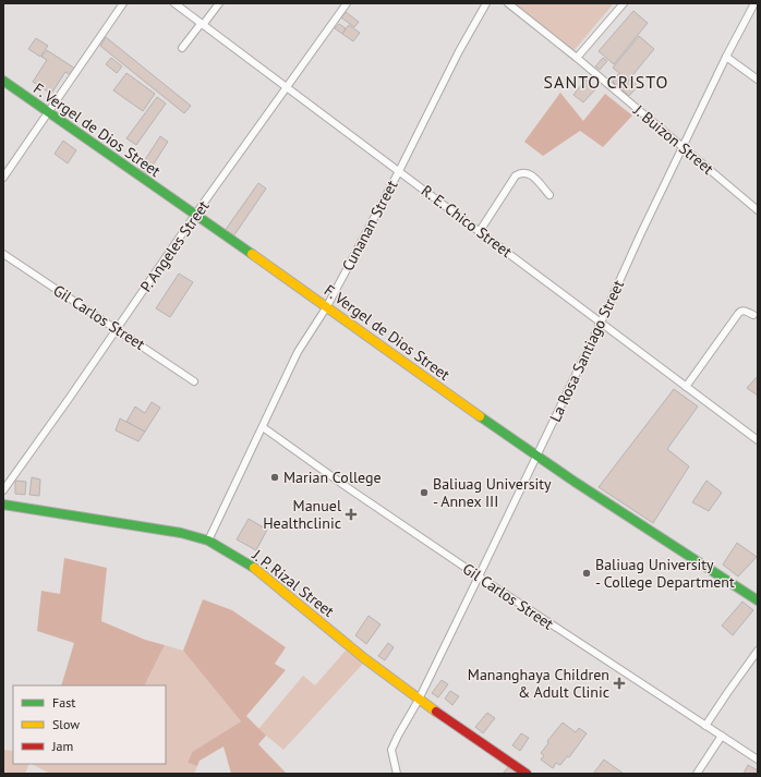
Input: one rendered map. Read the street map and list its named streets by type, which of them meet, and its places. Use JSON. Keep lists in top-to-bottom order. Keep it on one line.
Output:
{"streets":{"street":["F. Vergel de Dios Street","J. Buizon Street","R. E. Chico Street","Cunanan Street","P. Angeles Street","Gil Carlos Street","La Rosa Santiago Street","J. P. Rizal Street"]},"crossings":[["F. Vergel de Dios Street","Cunanan Street"],["F. Vergel de Dios Street","P. Angeles Street"],["F. Vergel de Dios Street","La Rosa Santiago Street"],["J. Buizon Street","La Rosa Santiago Street"],["R. E. Chico Street","Cunanan Street"],["R. E. Chico Street","P. Angeles Street"],["R. E. Chico Street","La Rosa Santiago Street"],["Cunanan Street","Gil Carlos Street"],["Cunanan Street","J. P. Rizal Street"],["P. Angeles Street","Gil Carlos Street"],["Gil Carlos Street","La Rosa Santiago Street"],["La Rosa Santiago Street","J. P. Rizal Street"]],"districts":["SANTO CRISTO"],"places":{"other":["Marian College","Baliuag University - Annex III","Baliuag University - College Department"],"health":["Manuel Healthclinic","Mananghaya Children & Adult Clinic"]},"legend":["Fast","Slow","Jam"]}
